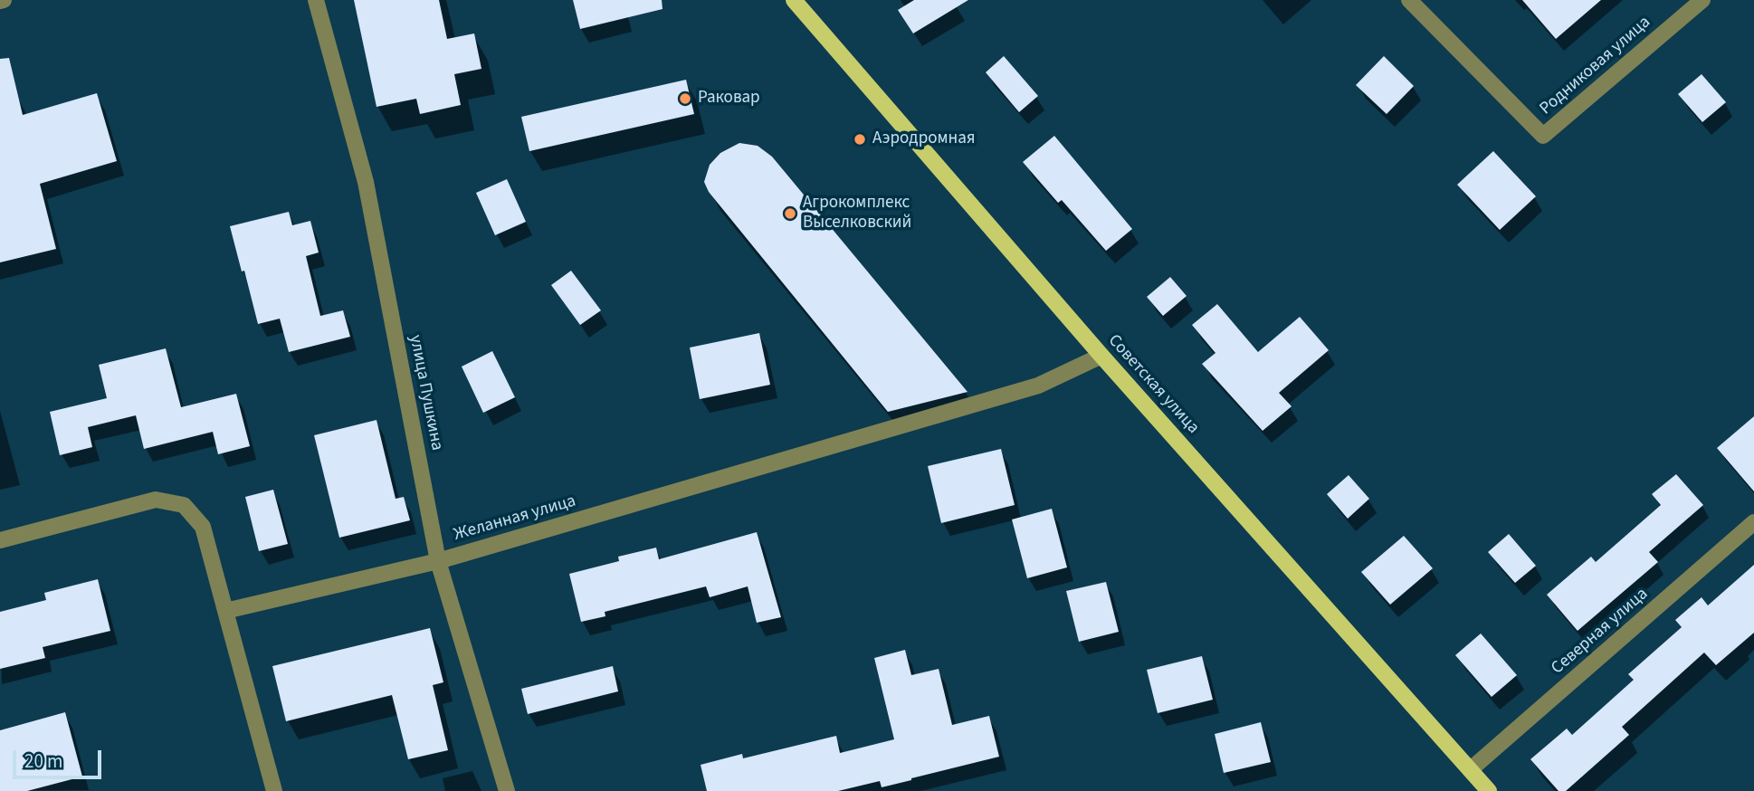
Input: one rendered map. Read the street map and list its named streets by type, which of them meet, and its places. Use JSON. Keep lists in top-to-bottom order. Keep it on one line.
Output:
{"streets":{"main road":["Советская улица"],"street":["Родниковая улица","улица Пушкина","Желанная улица","Северная улица"]},"crossings":[["Советская улица","Желанная улица"],["Советская улица","Северная улица"],["улица Пушкина","Желанная улица"]],"places":["Раковар","Аэродромная","Агрокомплекс Выселковский"],"scale_bar":"20 m"}
